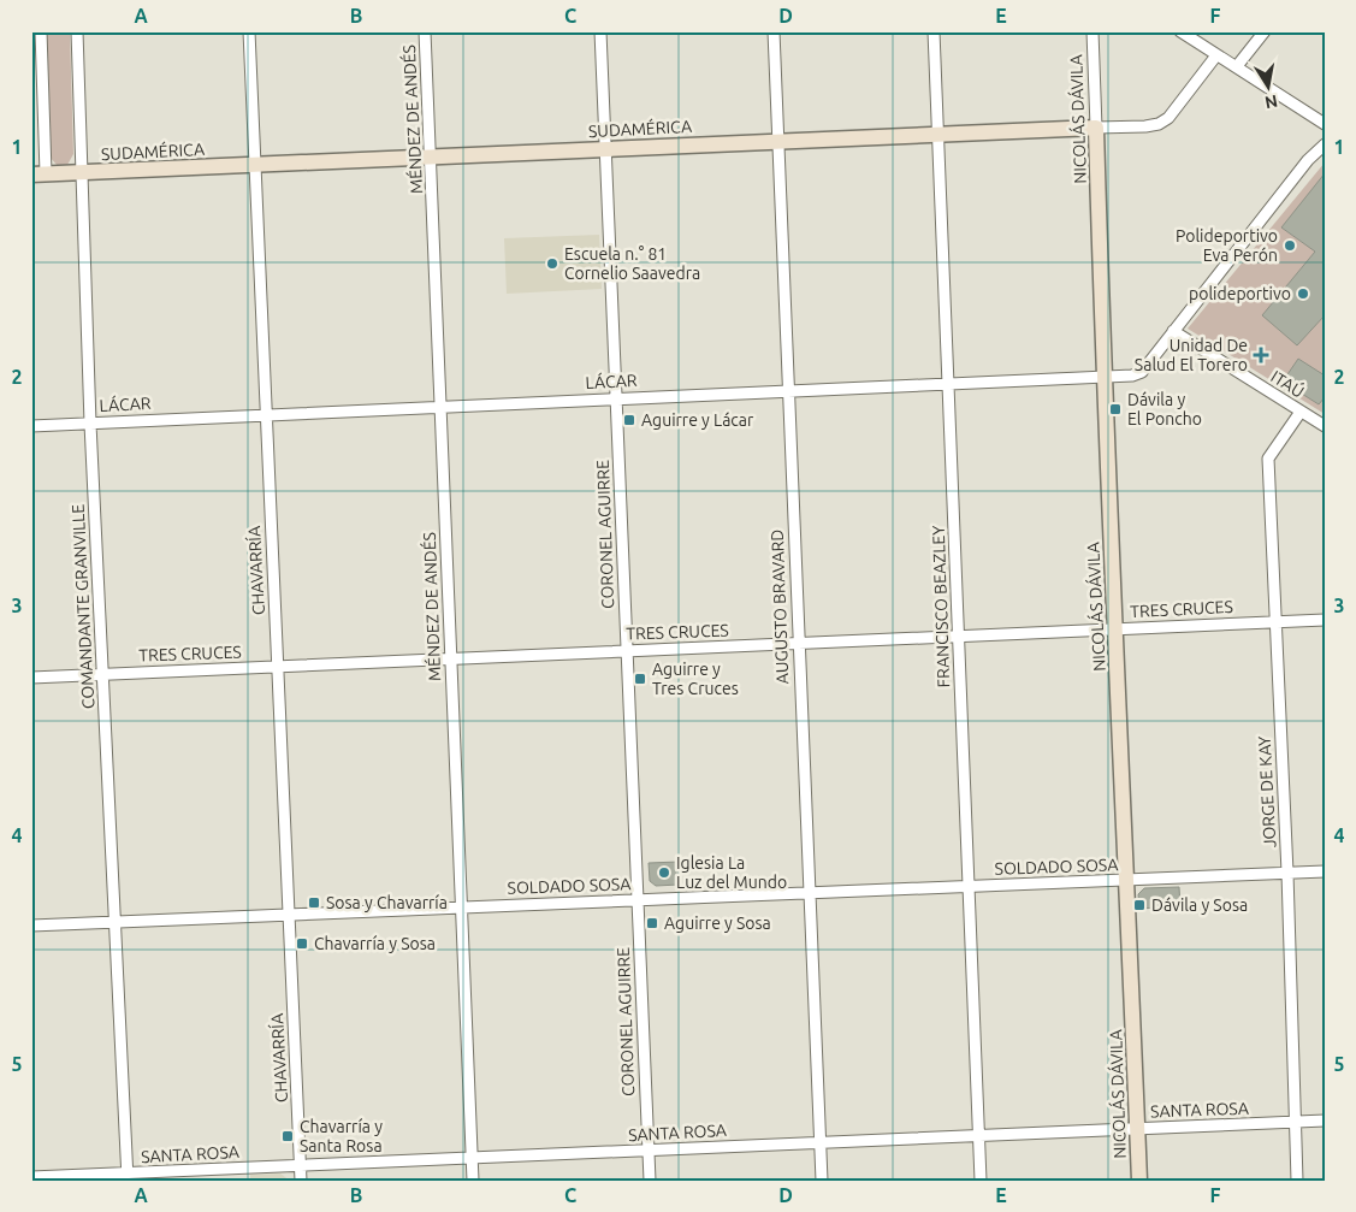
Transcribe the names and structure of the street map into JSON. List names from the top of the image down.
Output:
{
  "streets": {
    "street": [
      "MÉNDEZ DE ANDÉS",
      "NICOLÁS DÁVILA",
      "SUDAMÉRICA",
      "LÁCAR",
      "ITAÚ",
      "CORONEL AGUIRRE",
      "CHAVARRÍA",
      "COMANDANTE GRANVILLE",
      "AUGUSTO BRAVARD",
      "FRANCISCO BEAZLEY",
      "TRES CRUCES",
      "JORGE DE KAY",
      "SOLDADO SOSA",
      "SANTA ROSA"
    ]
  },
  "crossings": [
    ["MÉNDEZ DE ANDÉS", "SUDAMÉRICA"],
    ["MÉNDEZ DE ANDÉS", "LÁCAR"],
    ["MÉNDEZ DE ANDÉS", "TRES CRUCES"],
    ["MÉNDEZ DE ANDÉS", "SOLDADO SOSA"],
    ["MÉNDEZ DE ANDÉS", "SANTA ROSA"],
    ["NICOLÁS DÁVILA", "SUDAMÉRICA"],
    ["NICOLÁS DÁVILA", "LÁCAR"],
    ["NICOLÁS DÁVILA", "TRES CRUCES"],
    ["NICOLÁS DÁVILA", "SOLDADO SOSA"],
    ["NICOLÁS DÁVILA", "SANTA ROSA"],
    ["SUDAMÉRICA", "CORONEL AGUIRRE"],
    ["SUDAMÉRICA", "CHAVARRÍA"],
    ["SUDAMÉRICA", "COMANDANTE GRANVILLE"],
    ["SUDAMÉRICA", "AUGUSTO BRAVARD"],
    ["SUDAMÉRICA", "FRANCISCO BEAZLEY"],
    ["LÁCAR", "ITAÚ"],
    ["LÁCAR", "CORONEL AGUIRRE"],
    ["LÁCAR", "CHAVARRÍA"],
    ["LÁCAR", "COMANDANTE GRANVILLE"],
    ["LÁCAR", "AUGUSTO BRAVARD"],
    ["LÁCAR", "FRANCISCO BEAZLEY"],
    ["ITAÚ", "JORGE DE KAY"],
    ["CORONEL AGUIRRE", "TRES CRUCES"],
    ["CORONEL AGUIRRE", "SOLDADO SOSA"],
    ["CORONEL AGUIRRE", "SANTA ROSA"],
    ["CHAVARRÍA", "TRES CRUCES"],
    ["CHAVARRÍA", "SOLDADO SOSA"],
    ["CHAVARRÍA", "SANTA ROSA"],
    ["COMANDANTE GRANVILLE", "TRES CRUCES"],
    ["COMANDANTE GRANVILLE", "SOLDADO SOSA"],
    ["COMANDANTE GRANVILLE", "SANTA ROSA"],
    ["AUGUSTO BRAVARD", "TRES CRUCES"],
    ["AUGUSTO BRAVARD", "SOLDADO SOSA"],
    ["AUGUSTO BRAVARD", "SANTA ROSA"],
    ["FRANCISCO BEAZLEY", "TRES CRUCES"],
    ["FRANCISCO BEAZLEY", "SOLDADO SOSA"],
    ["FRANCISCO BEAZLEY", "SANTA ROSA"],
    ["TRES CRUCES", "JORGE DE KAY"],
    ["JORGE DE KAY", "SOLDADO SOSA"],
    ["JORGE DE KAY", "SANTA ROSA"]
  ],
  "places": {
    "other": [
      "Polideportivo Eva Perón",
      "Escuela n.° 81 Cornelio Saavedra",
      "polideportivo",
      "Iglesia La Luz del Mundo"
    ],
    "health": ["Unidad De Salud El Torero"],
    "transit": [
      "Dávila y El Poncho",
      "Aguirre y Lácar",
      "Aguirre y Tres Cruces",
      "Sosa y Chavarría",
      "Dávila y Sosa",
      "Aguirre y Sosa",
      "Chavarría y Sosa",
      "Chavarría y Santa Rosa"
    ]
  },
  "north": "bottom",
  "grid": {
    "columns": [
      "A",
      "B",
      "C",
      "D",
      "E",
      "F"
    ],
    "rows": [
      "1",
      "2",
      "3",
      "4",
      "5"
    ]
  }
}
